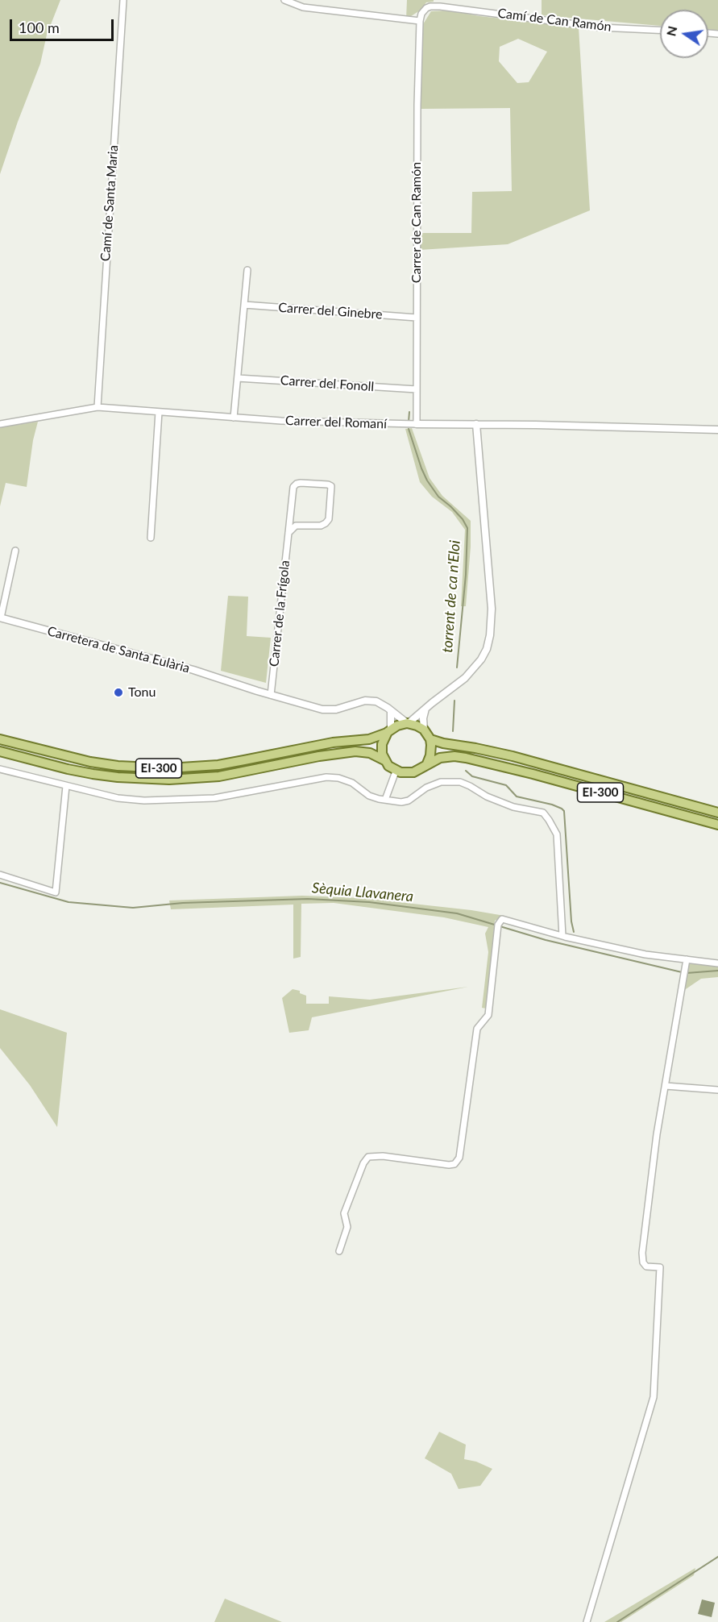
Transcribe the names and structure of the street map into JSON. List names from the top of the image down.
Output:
{
  "streets": {
    "main road": ["EI-300"],
    "street": [
      "Camí de Can Ramón",
      "Camí de Santa Maria",
      "Carrer de Can Ramón",
      "Carrer del Ginebre",
      "Carrer del Fonoll",
      "Carrer del Romaní",
      "Carrer de la Frígola",
      "Carretera de Santa Eulària"
    ]
  },
  "crossings": [
    ["Camí de Can Ramón", "Carrer de Can Ramón"],
    ["Camí de Santa Maria", "Carrer del Romaní"],
    ["Carrer de Can Ramón", "Carrer del Ginebre"],
    ["Carrer de Can Ramón", "Carrer del Fonoll"],
    ["Carrer de Can Ramón", "Carrer del Romaní"],
    ["Carrer de la Frígola", "Carretera de Santa Eulària"],
    ["Carretera de Santa Eulària", "EI-300"]
  ],
  "water": ["torrent de ca n'Eloi", "Sèquia Llavanera"],
  "places": ["Tonu"],
  "scale_bar": "100 m",
  "north": "left"
}
